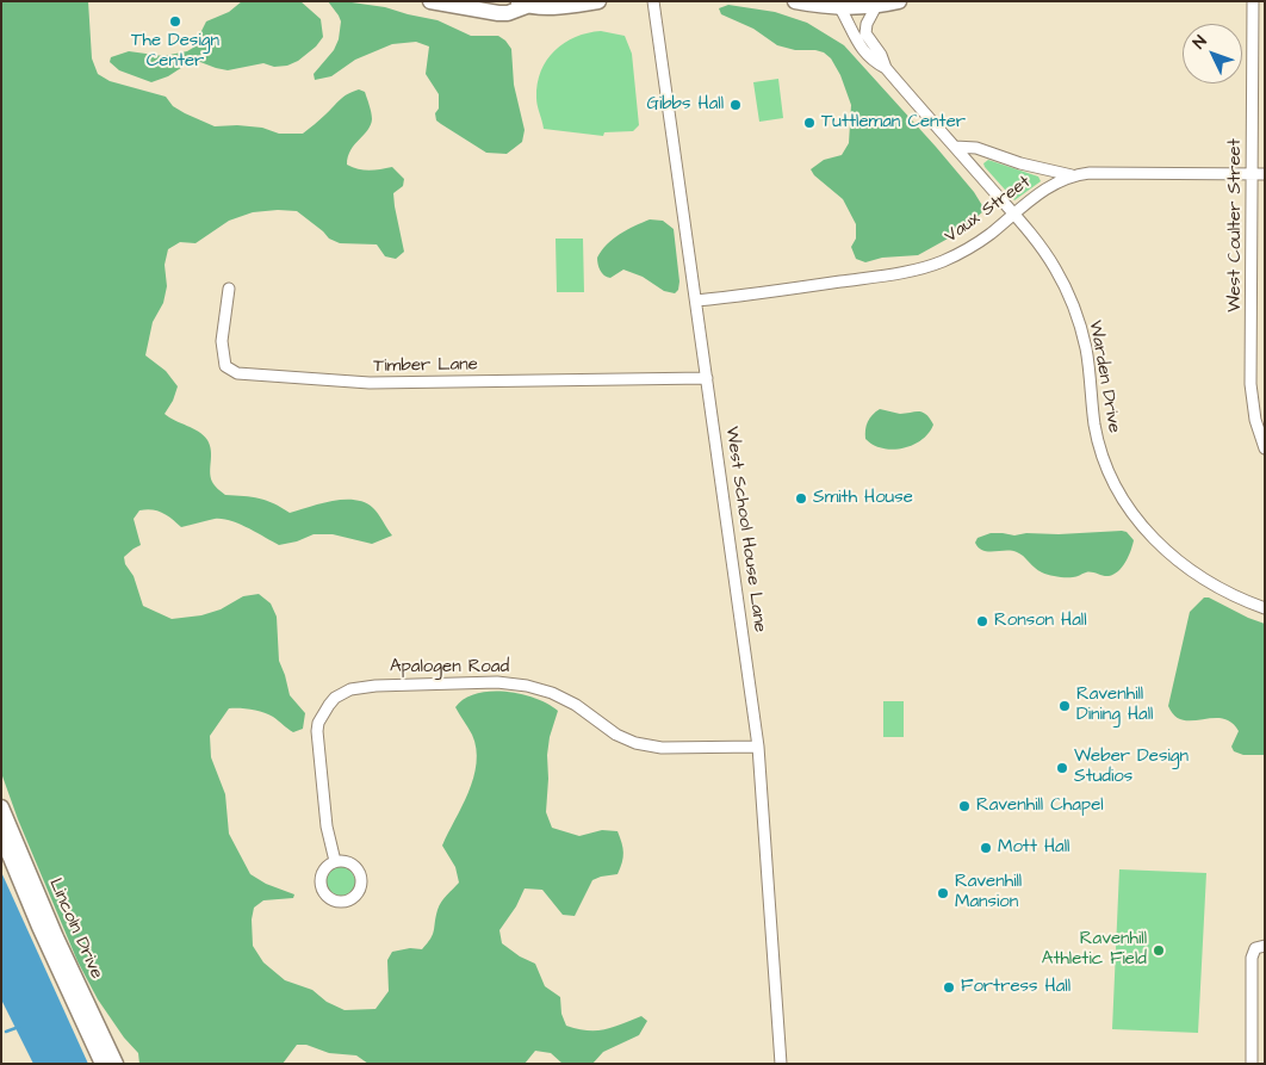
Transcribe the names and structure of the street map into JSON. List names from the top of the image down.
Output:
{
  "streets": {
    "main road": ["Lincoln Drive"],
    "street": [
      "Vaux Street",
      "West Coulter Street",
      "Timber Lane",
      "Warden Drive",
      "West School House Lane",
      "Apalogen Road"
    ]
  },
  "crossings": [
    ["Vaux Street", "West Coulter Street"],
    ["Vaux Street", "Warden Drive"],
    ["Vaux Street", "West School House Lane"],
    ["Timber Lane", "West School House Lane"],
    ["West School House Lane", "Apalogen Road"]
  ],
  "places": [
    "The Design Center",
    "Gibbs Hall",
    "Tuttleman Center",
    "Smith House",
    "Ronson Hall",
    "Ravenhill Dining Hall",
    "Weber Design Studios",
    "Ravenhill Chapel",
    "Mott Hall",
    "Ravenhill Mansion",
    "Ravenhill Athletic Field",
    "Fortress Hall"
  ],
  "north": "top left"
}
